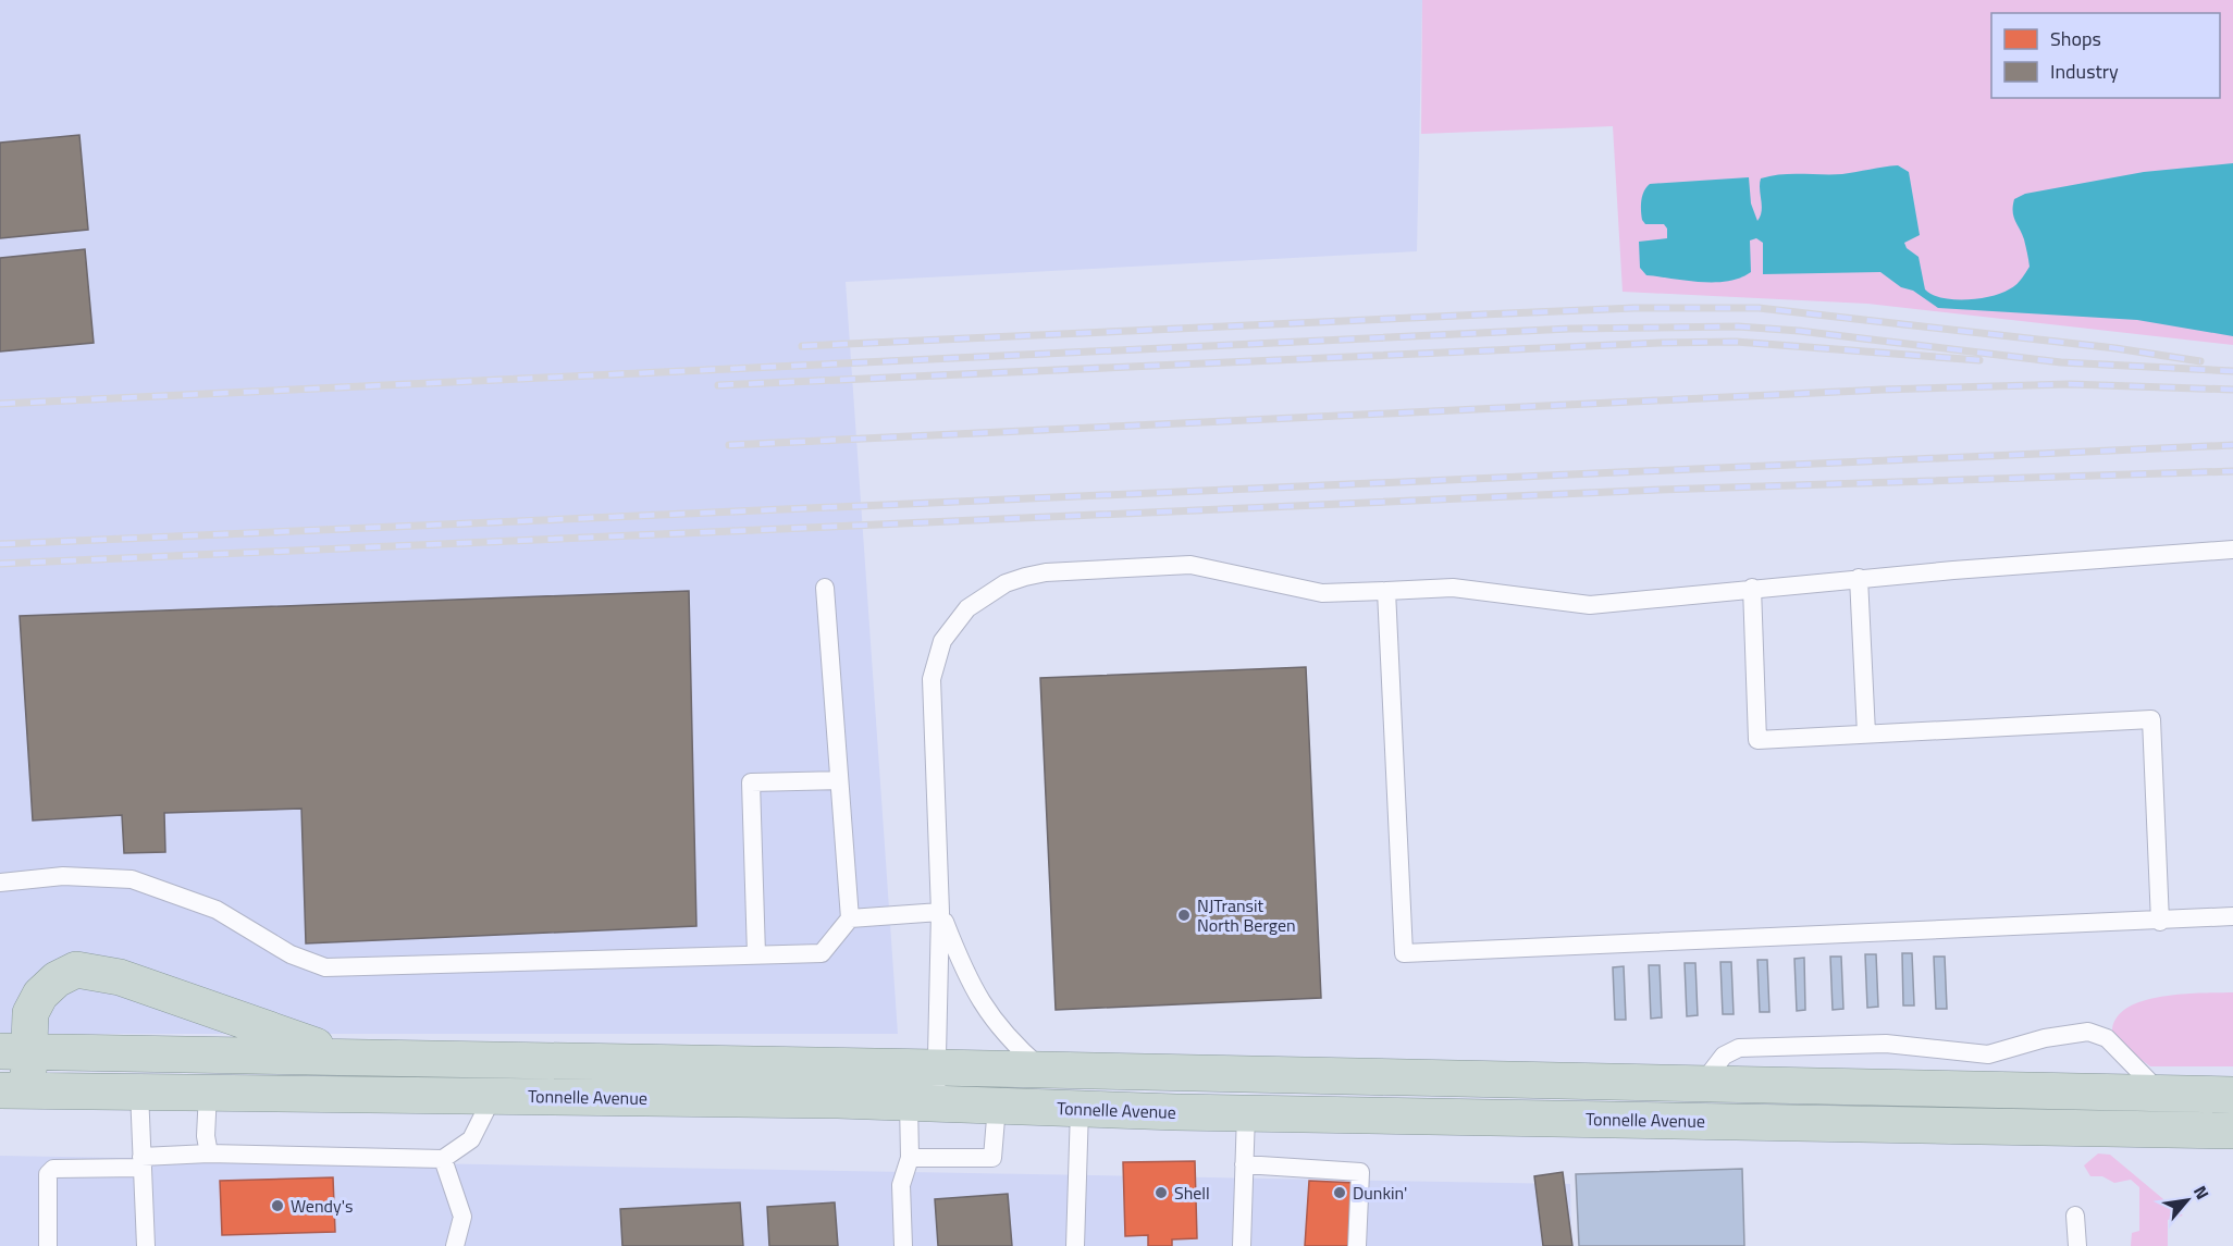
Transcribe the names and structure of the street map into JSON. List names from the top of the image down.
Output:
{
  "streets": {
    "highway": ["Tonnelle Avenue"]
  },
  "places": [
    "NJTransit North Bergen",
    "Shell",
    "Dunkin'",
    "Wendy's"
  ],
  "legend": ["Shops", "Industry"],
  "north": "top right"
}
